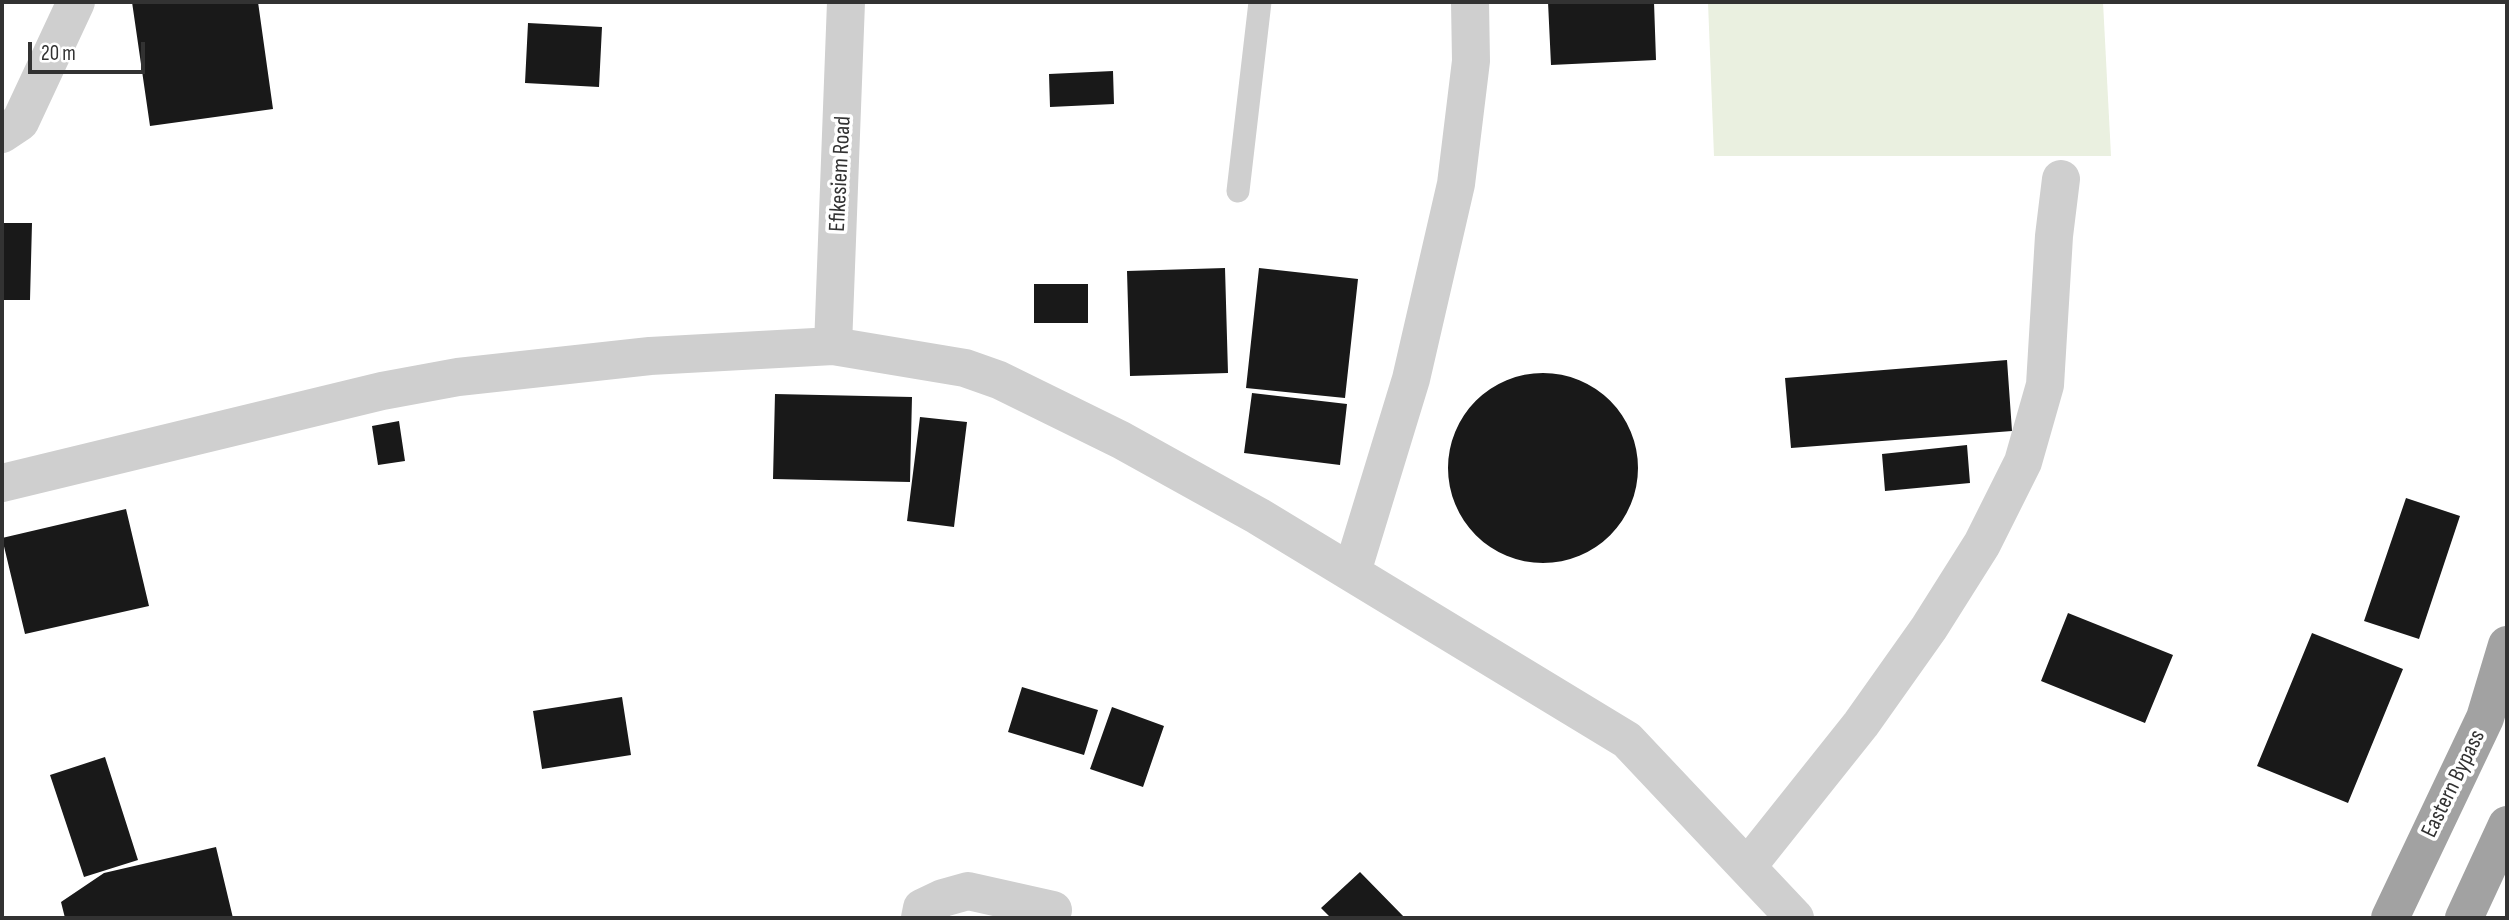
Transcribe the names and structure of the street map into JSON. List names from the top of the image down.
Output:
{
  "streets": {
    "highway": ["Eastern Bypass"],
    "street": ["Efikesiem Road"]
  },
  "scale_bar": "20 m"
}
